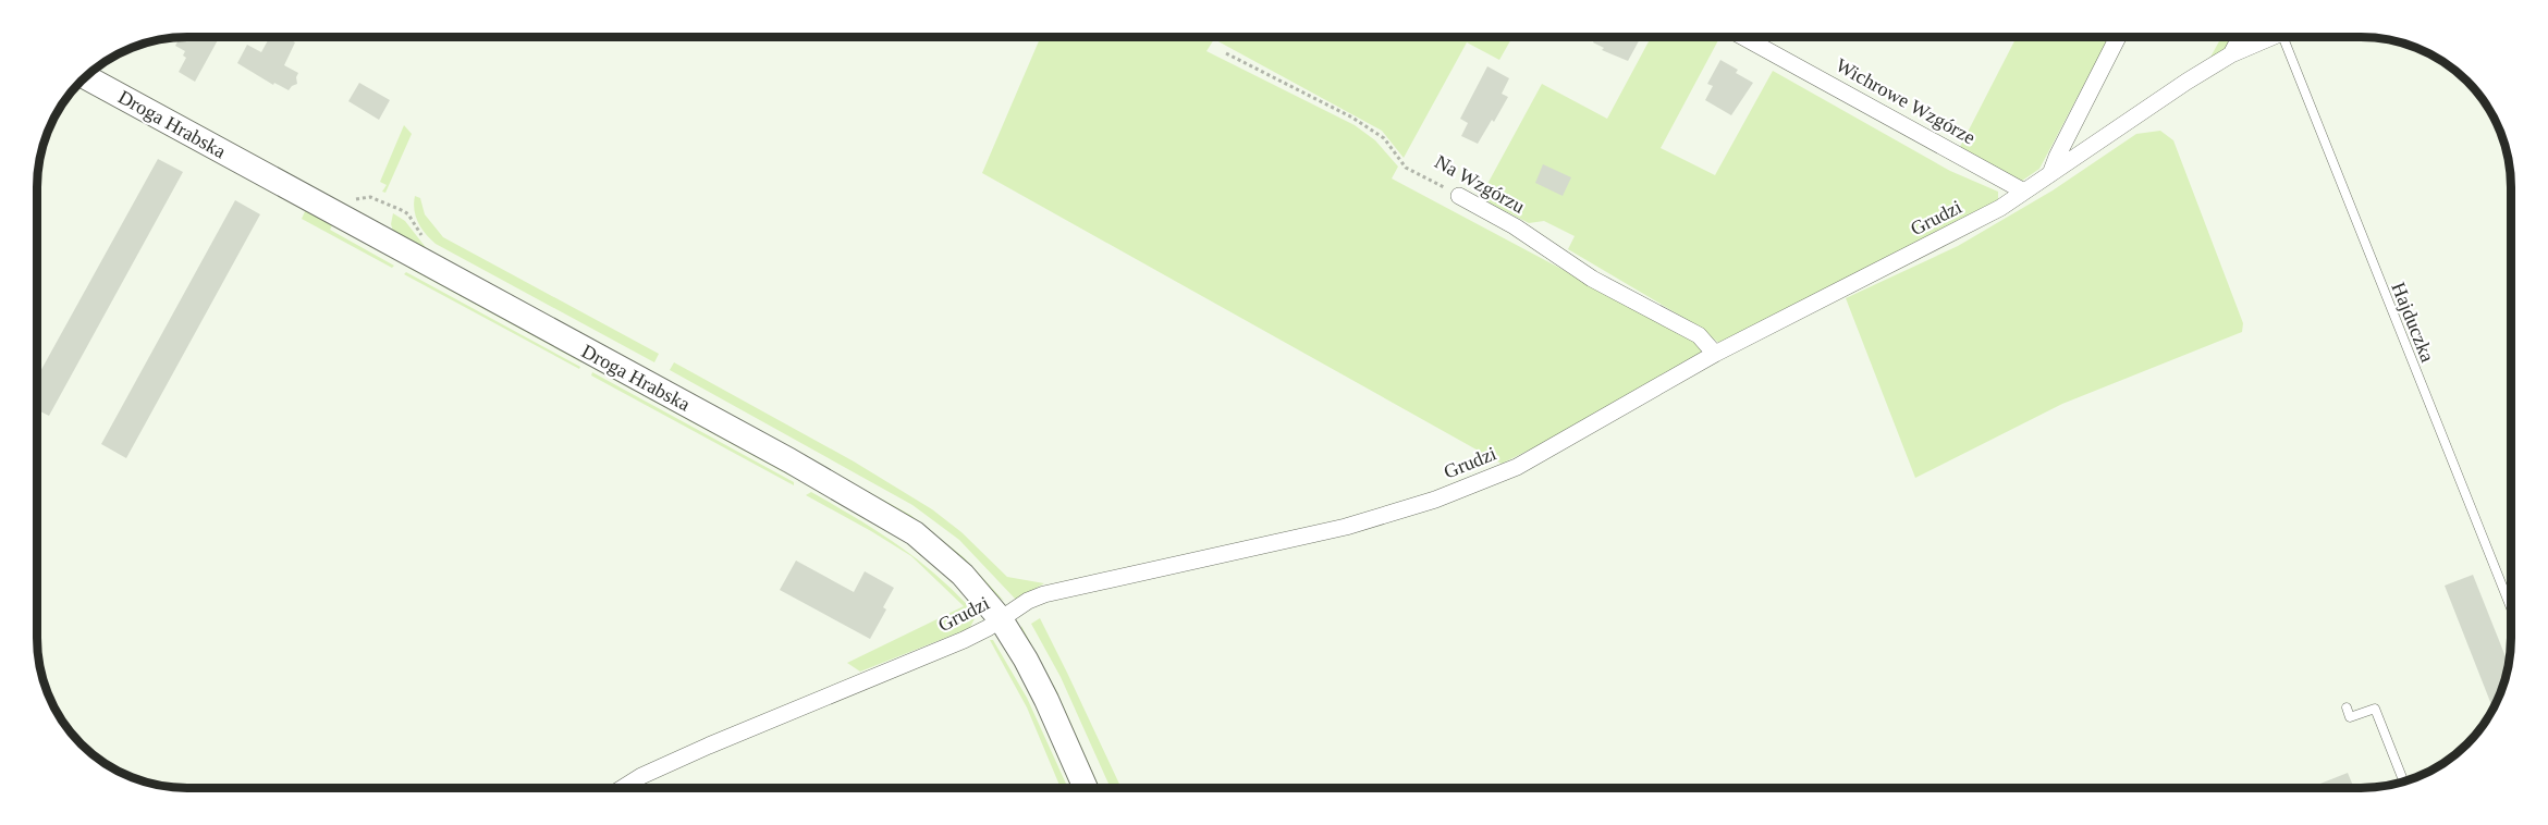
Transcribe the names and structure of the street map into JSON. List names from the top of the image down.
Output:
{
  "streets": {
    "street": [
      "Wichrowe Wzgórze",
      "Droga Hrabska",
      "Na Wzgórzu",
      "Grudzi"
    ],
    "lane": ["Hajduczka"]
  },
  "crossings": [
    ["Wichrowe Wzgórze", "Grudzi"],
    ["Droga Hrabska", "Grudzi"],
    ["Na Wzgórzu", "Grudzi"]
  ]
}
